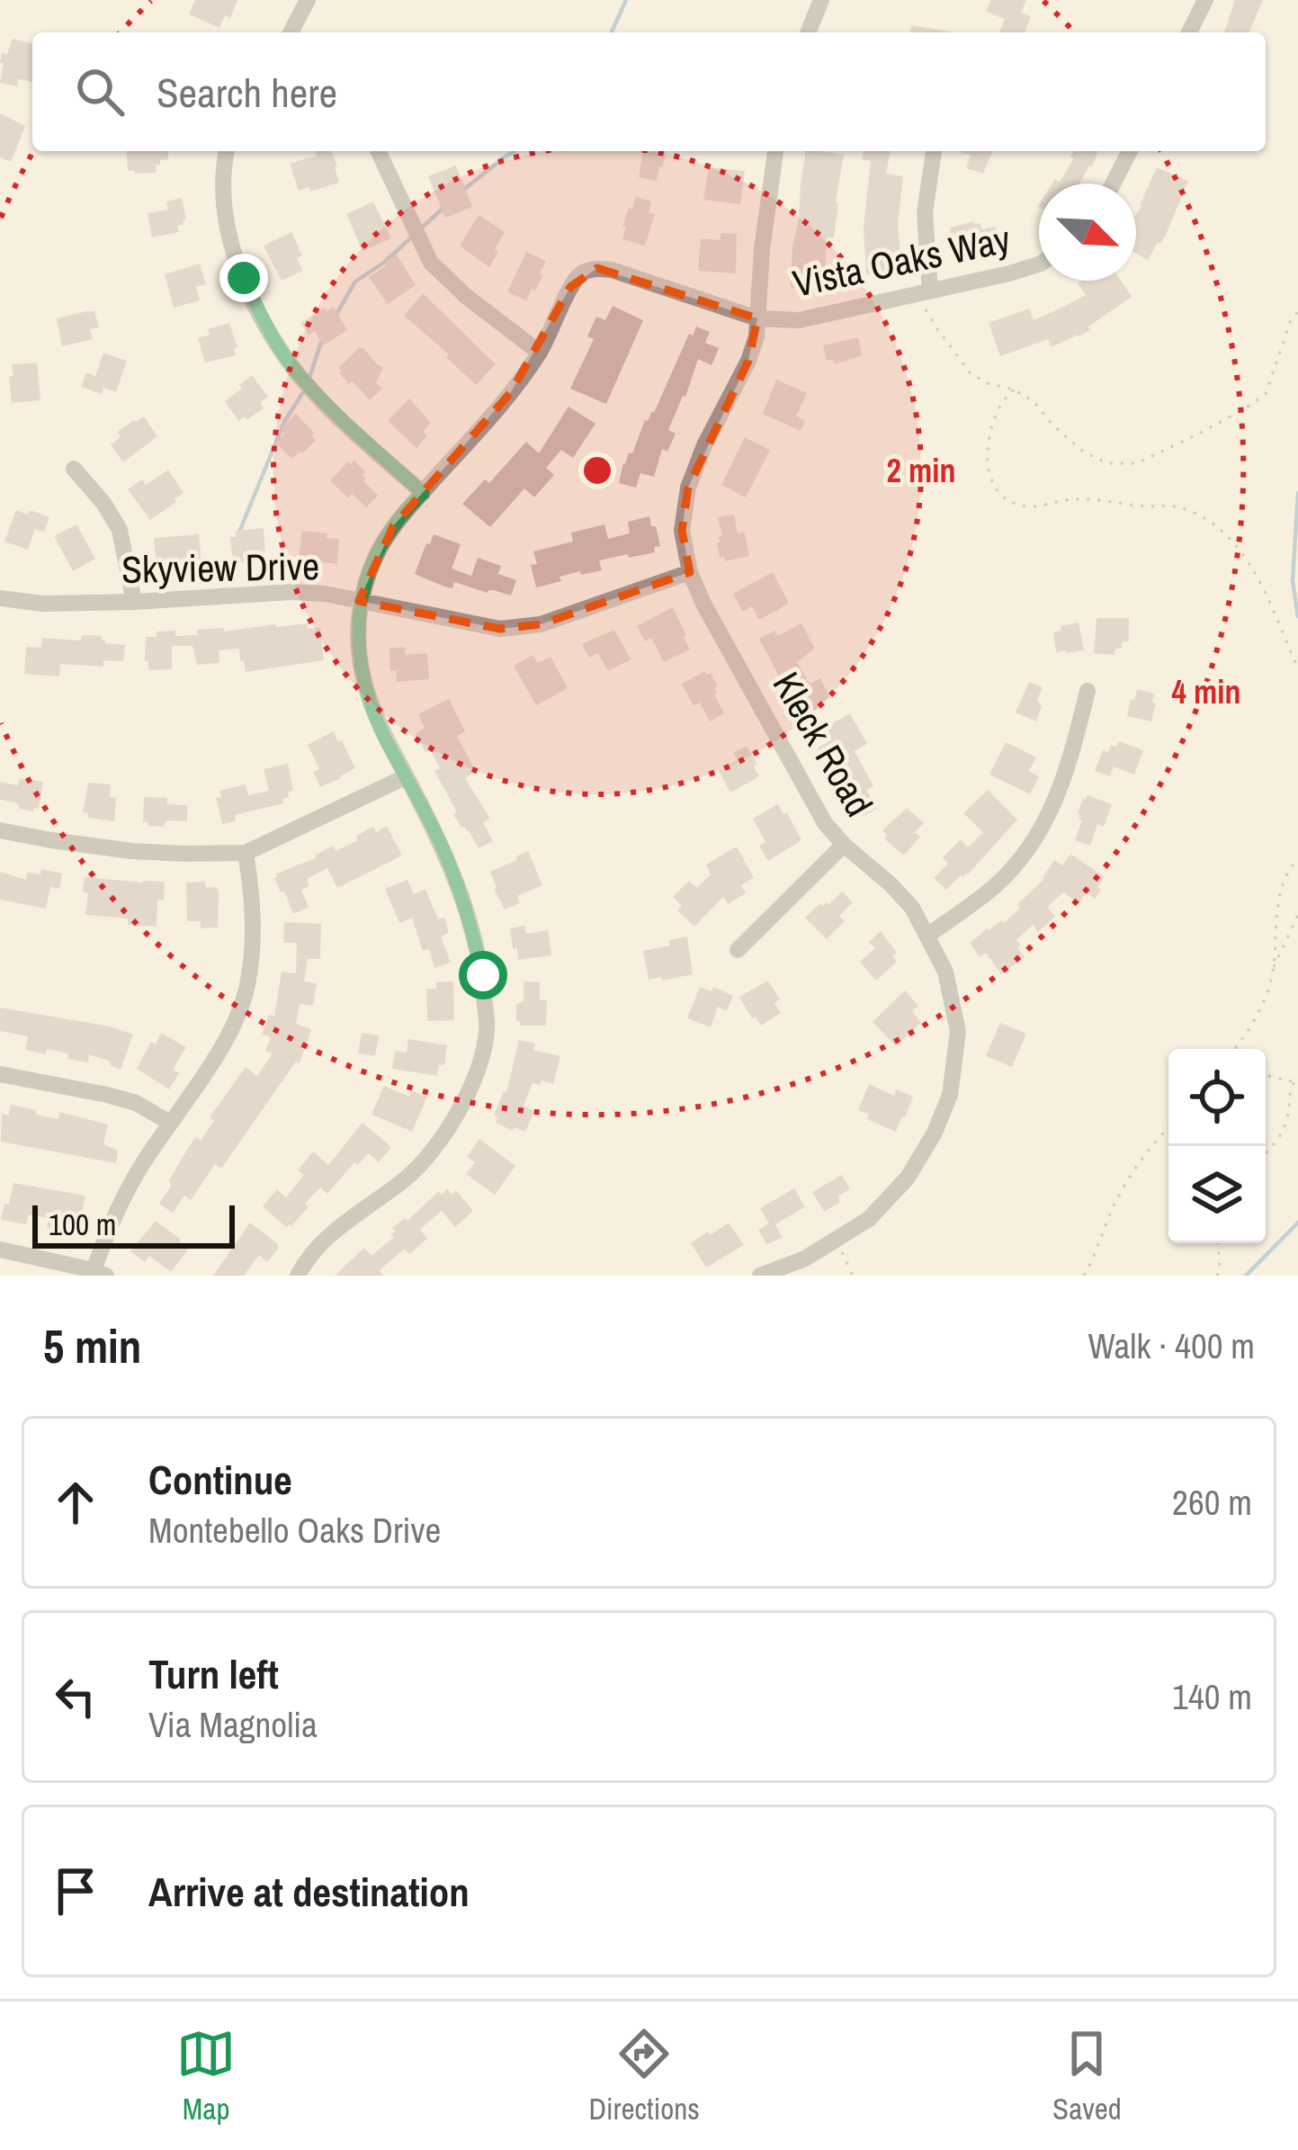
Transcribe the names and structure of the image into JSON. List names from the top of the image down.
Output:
{
  "streets": {
    "street": ["Vista Oaks Way", "Skyview Drive", "Kleck Road"]
  },
  "crossings": [
    ["Vista Oaks Way", "Kleck Road"],
    ["Skyview Drive", "Kleck Road"]
  ],
  "scale_bar": "100 m",
  "north": "bottom right",
  "page": {
    "search": "Search here",
    "scale": "100 m",
    "heading": ["5 min", "Walk · 400 m"],
    "list": [
      ["Continue", "Montebello Oaks Drive", "260 m"],
      ["Turn left", "Via Magnolia", "140 m"],
      "Arrive at destination"
    ],
    "nav": ["Map", "Directions", "Saved"]
  },
  "rings": ["2 min", "4 min"]
}
